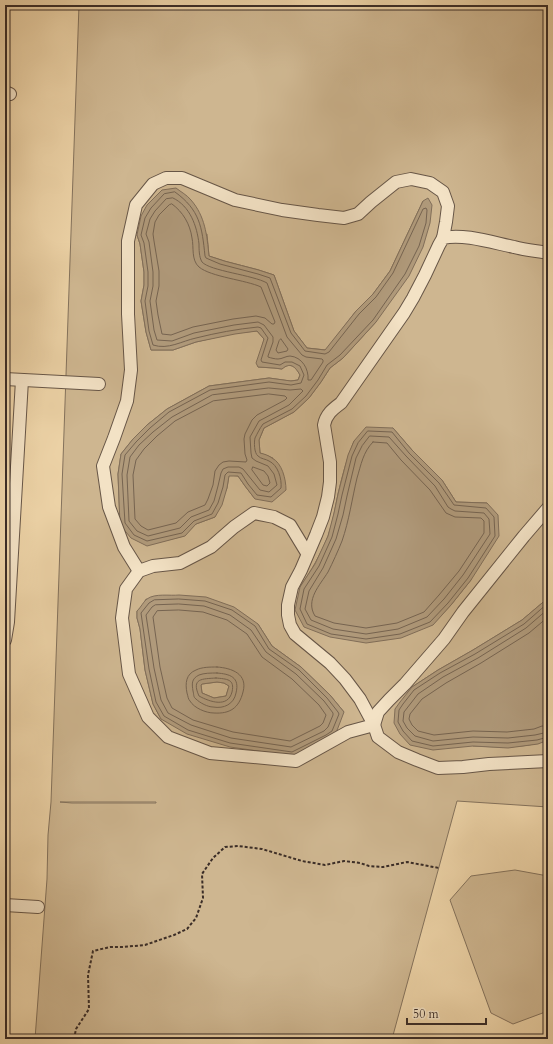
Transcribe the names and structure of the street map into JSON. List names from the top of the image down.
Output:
{
  "scale_bar": "50 m"
}
